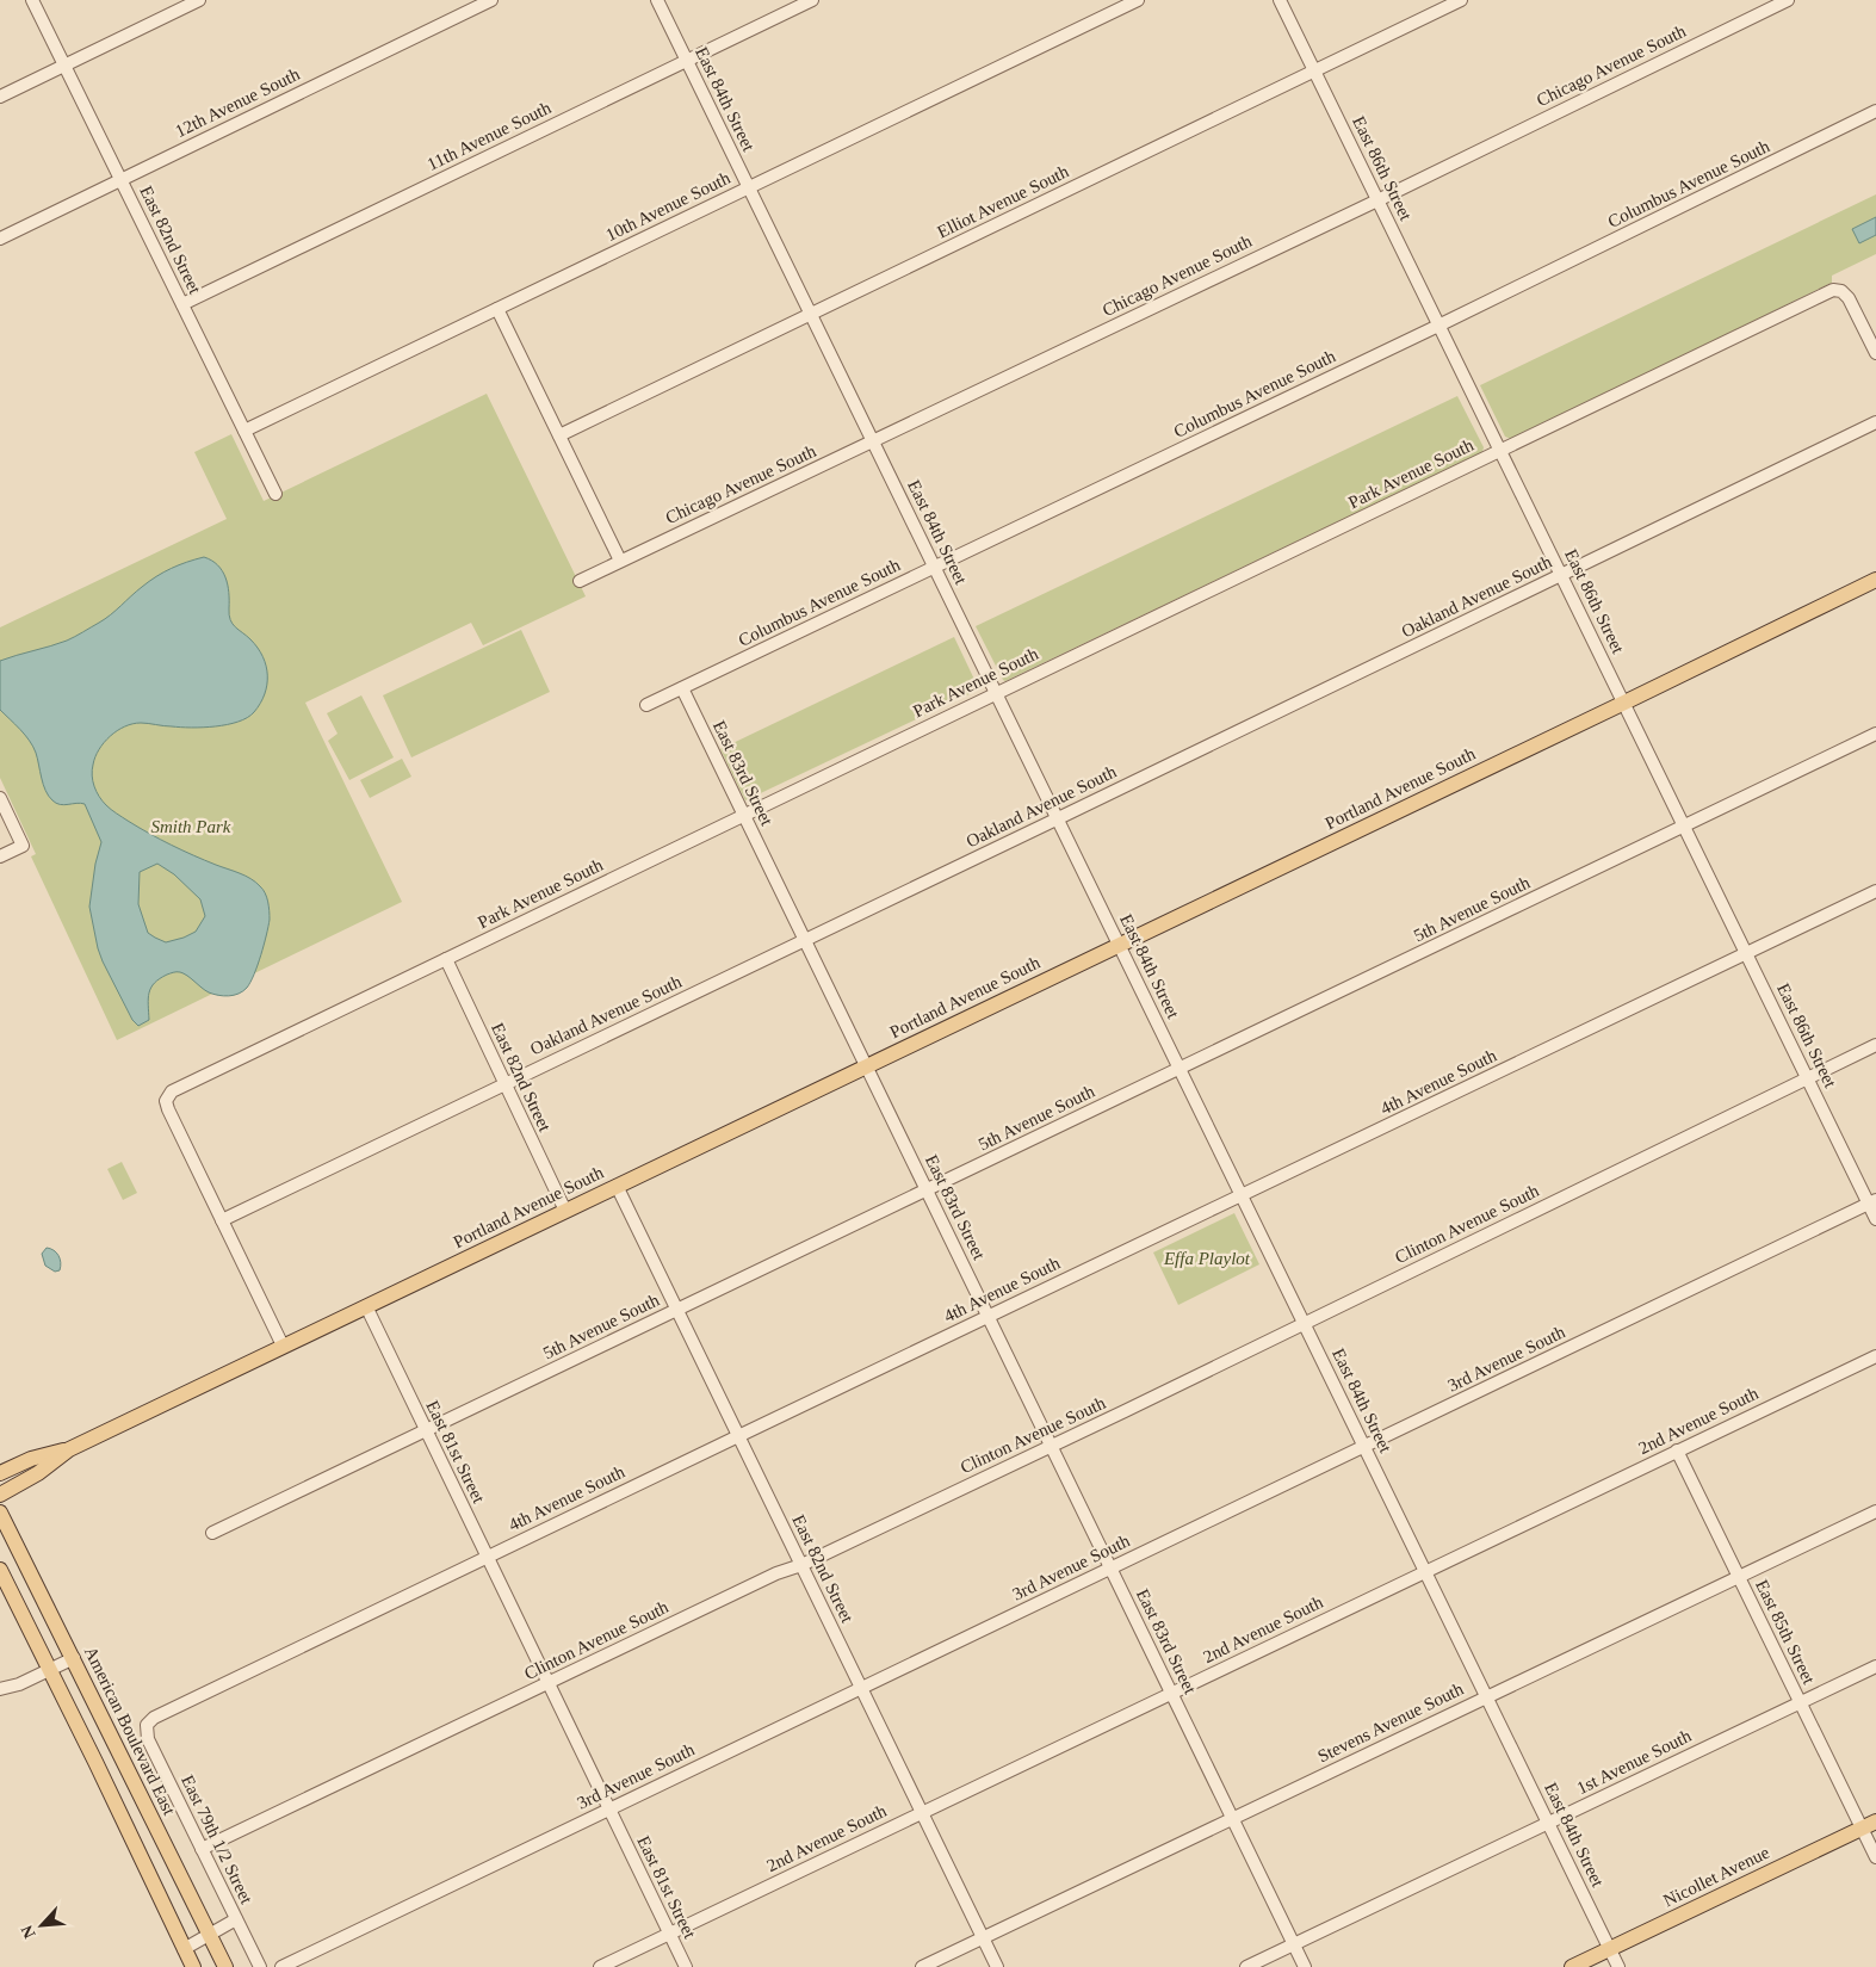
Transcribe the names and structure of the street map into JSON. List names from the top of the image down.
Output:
{
  "streets": {
    "main road": ["Portland Avenue South", "American Boulevard East", "Nicollet Avenue"],
    "street": [
      "Chicago Avenue South",
      "East 84th Street",
      "12th Avenue South",
      "11th Avenue South",
      "East 86th Street",
      "Columbus Avenue South",
      "Elliot Avenue South",
      "10th Avenue South",
      "East 82nd Street",
      "Park Avenue South",
      "Oakland Avenue South",
      "East 83rd Street",
      "5th Avenue South",
      "4th Avenue South",
      "Clinton Avenue South",
      "3rd Avenue South",
      "2nd Avenue South",
      "East 81st Street",
      "East 85th Street",
      "Stevens Avenue South",
      "1st Avenue South",
      "East 79th 1/2 Street"
    ]
  },
  "crossings": [
    ["Chicago Avenue South", "East 84th Street"],
    ["Chicago Avenue South", "East 86th Street"],
    ["East 84th Street", "11th Avenue South"],
    ["East 84th Street", "Columbus Avenue South"],
    ["East 84th Street", "Elliot Avenue South"],
    ["East 84th Street", "10th Avenue South"],
    ["East 84th Street", "Park Avenue South"],
    ["East 84th Street", "Oakland Avenue South"],
    ["East 84th Street", "Portland Avenue South"],
    ["East 84th Street", "5th Avenue South"],
    ["East 84th Street", "4th Avenue South"],
    ["East 84th Street", "Clinton Avenue South"],
    ["East 84th Street", "3rd Avenue South"],
    ["East 84th Street", "2nd Avenue South"],
    ["East 84th Street", "Stevens Avenue South"],
    ["East 84th Street", "1st Avenue South"],
    ["East 84th Street", "Nicollet Avenue"],
    ["12th Avenue South", "East 82nd Street"],
    ["11th Avenue South", "East 82nd Street"],
    ["East 86th Street", "Columbus Avenue South"],
    ["East 86th Street", "Elliot Avenue South"],
    ["East 86th Street", "Park Avenue South"],
    ["East 86th Street", "Oakland Avenue South"],
    ["East 86th Street", "Portland Avenue South"],
    ["East 86th Street", "5th Avenue South"],
    ["East 86th Street", "4th Avenue South"],
    ["East 86th Street", "Clinton Avenue South"],
    ["East 86th Street", "3rd Avenue South"],
    ["Columbus Avenue South", "East 83rd Street"],
    ["10th Avenue South", "East 82nd Street"],
    ["East 82nd Street", "Park Avenue South"],
    ["East 82nd Street", "Oakland Avenue South"],
    ["East 82nd Street", "Portland Avenue South"],
    ["East 82nd Street", "5th Avenue South"],
    ["East 82nd Street", "4th Avenue South"],
    ["East 82nd Street", "Clinton Avenue South"],
    ["East 82nd Street", "3rd Avenue South"],
    ["East 82nd Street", "2nd Avenue South"],
    ["East 82nd Street", "Stevens Avenue South"],
    ["Park Avenue South", "Oakland Avenue South"],
    ["Park Avenue South", "East 83rd Street"],
    ["Oakland Avenue South", "East 83rd Street"],
    ["East 83rd Street", "Portland Avenue South"],
    ["East 83rd Street", "5th Avenue South"],
    ["East 83rd Street", "4th Avenue South"],
    ["East 83rd Street", "Clinton Avenue South"],
    ["East 83rd Street", "3rd Avenue South"],
    ["East 83rd Street", "2nd Avenue South"],
    ["East 83rd Street", "Stevens Avenue South"],
    ["East 83rd Street", "1st Avenue South"],
    ["Portland Avenue South", "East 81st Street"],
    ["5th Avenue South", "East 81st Street"],
    ["4th Avenue South", "East 81st Street"],
    ["4th Avenue South", "East 79th 1/2 Street"],
    ["Clinton Avenue South", "East 81st Street"],
    ["Clinton Avenue South", "East 79th 1/2 Street"],
    ["3rd Avenue South", "East 81st Street"],
    ["2nd Avenue South", "East 81st Street"],
    ["2nd Avenue South", "East 85th Street"],
    ["East 85th Street", "Stevens Avenue South"],
    ["East 85th Street", "1st Avenue South"],
    ["East 85th Street", "Nicollet Avenue"]
  ],
  "parks": ["Smith Park", "Effa Playlot"],
  "north": "bottom left"
}
